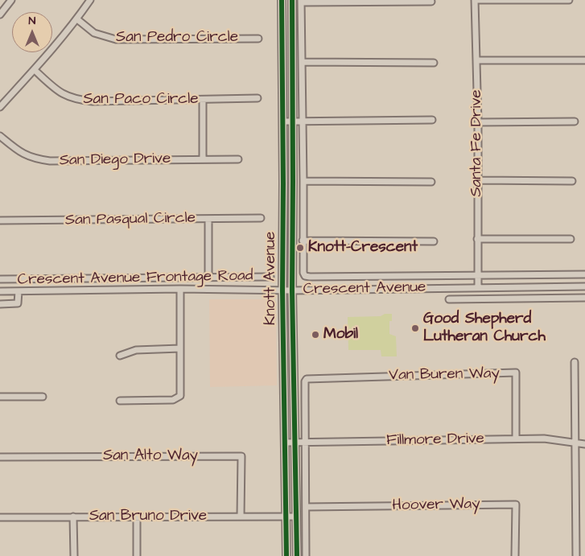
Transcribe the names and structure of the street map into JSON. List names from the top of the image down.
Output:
{
  "streets": {
    "main road": ["Knott Avenue"],
    "street": [
      "San Pedro Circle",
      "San Paco Circle",
      "Santa Fe Drive",
      "San Diego Drive",
      "San Pasqual Circle",
      "Crescent Avenue Frontage Road",
      "Crescent Avenue",
      "Van Buren Way",
      "Fillmore Drive",
      "San Alto Way",
      "Hoover Way",
      "San Bruno Drive"
    ]
  },
  "crossings": [
    ["Santa Fe Drive", "Crescent Avenue"],
    ["Crescent Avenue Frontage Road", "Crescent Avenue"],
    ["Knott Avenue", "Crescent Avenue"],
    ["Knott Avenue", "Fillmore Drive"],
    ["Knott Avenue", "San Bruno Drive"],
    ["Van Buren Way", "Fillmore Drive"],
    ["San Alto Way", "San Bruno Drive"]
  ],
  "places": ["Knott-Crescent", "Good Shepherd Lutheran Church", "Mobil"],
  "north": "top"
}
